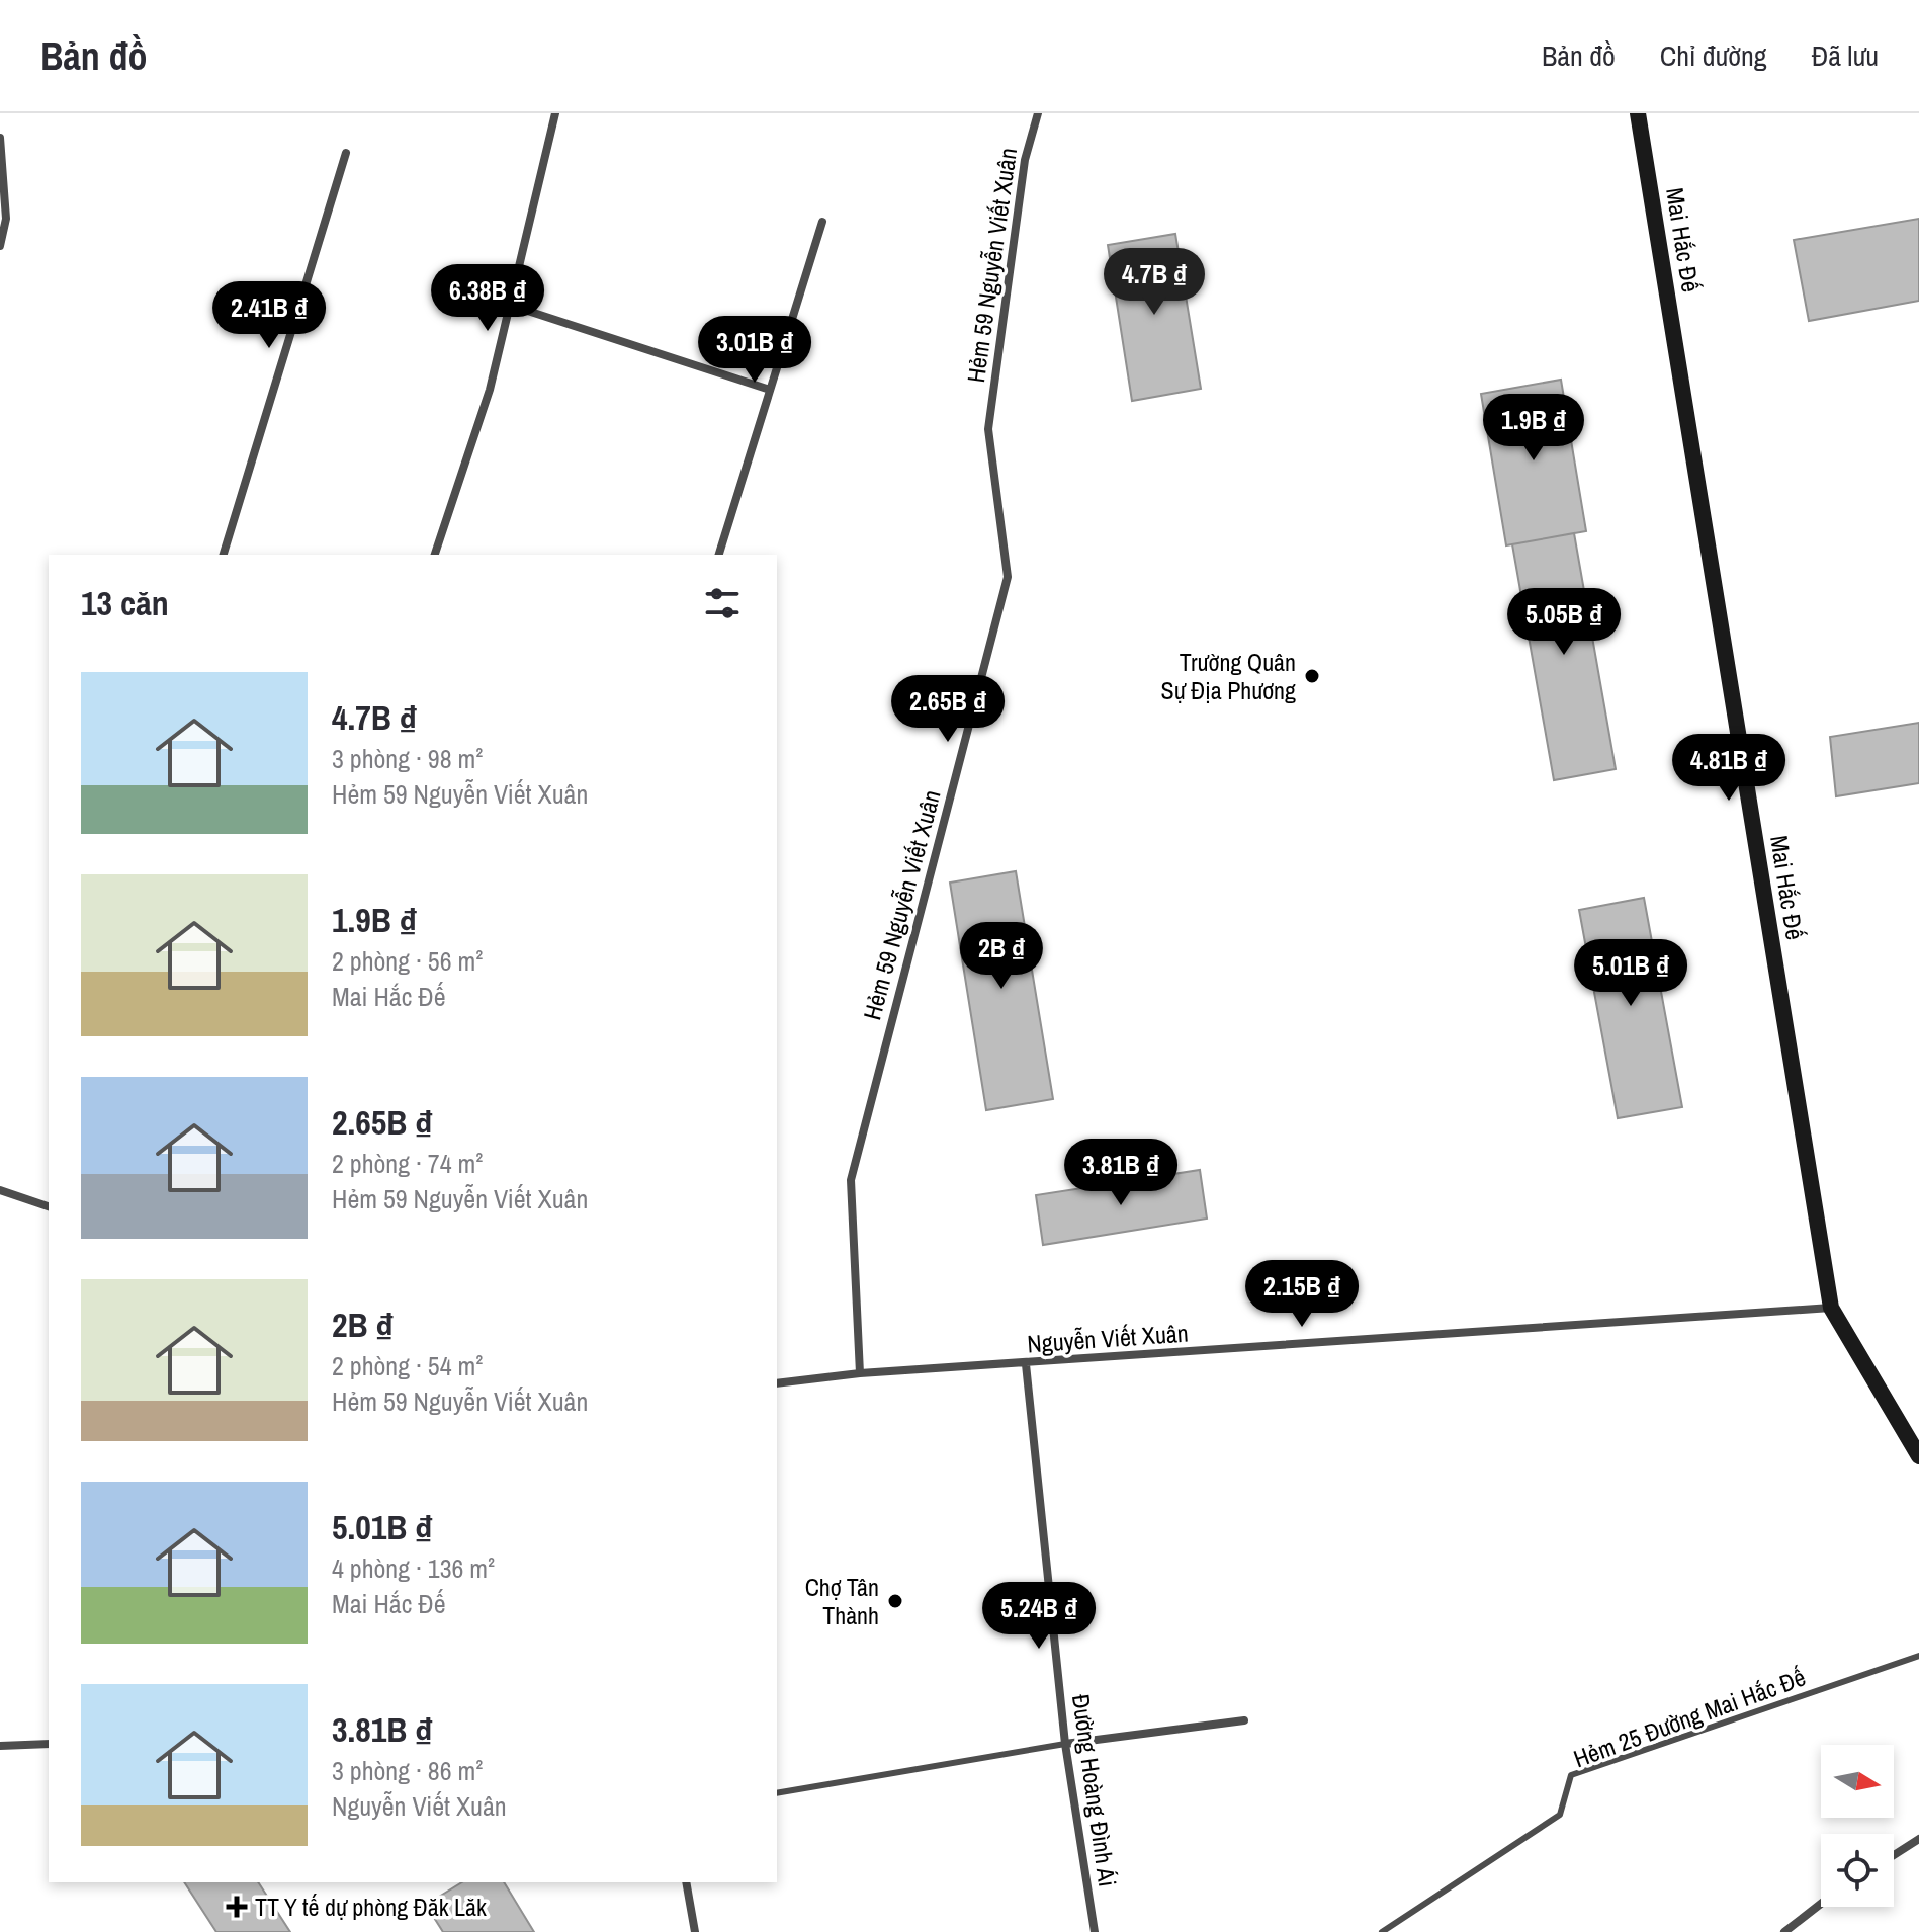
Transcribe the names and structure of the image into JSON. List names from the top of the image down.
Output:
{
  "streets": {
    "street": [
      "Mai Hắc Đế",
      "Hẻm 59 Nguyễn Viết Xuân",
      "Nguyễn Viết Xuân",
      "Đường Hoàng Đình Ái"
    ],
    "lane": ["Hẻm 25 Đường Mai Hắc Đế"]
  },
  "crossings": [
    ["Mai Hắc Đế", "Nguyễn Viết Xuân"],
    ["Hẻm 59 Nguyễn Viết Xuân", "Nguyễn Viết Xuân"],
    ["Nguyễn Viết Xuân", "Đường Hoàng Đình Ái"]
  ],
  "places": {
    "other": ["Trường Quân Sự Địa Phương", "Chợ Tân Thành"],
    "health": ["TT Y tế dự phòng Đăk Lăk"]
  },
  "north": "right",
  "page": {
    "header": "Bản đồ",
    "nav": ["Bản đồ", "Chỉ đường", "Đã lưu"],
    "price": [
      "4.7B ₫",
      "6.38B ₫",
      "2.41B ₫",
      "3.01B ₫",
      "1.9B ₫",
      "5.05B ₫",
      "2.65B ₫",
      "4.81B ₫",
      "2B ₫",
      "5.01B ₫",
      "3.81B ₫",
      "2.15B ₫",
      "5.24B ₫"
    ],
    "heading": "13 căn",
    "list": [
      {
        "name": "4.7B ₫",
        "note": "3 phòng · 98 m² · Hẻm 59 Nguyễn Viết Xuân"
      },
      {
        "name": "1.9B ₫",
        "note": "2 phòng · 56 m² · Mai Hắc Đế"
      },
      {
        "name": "2.65B ₫",
        "note": "2 phòng · 74 m² · Hẻm 59 Nguyễn Viết Xuân"
      },
      {
        "name": "2B ₫",
        "note": "2 phòng · 54 m² · Hẻm 59 Nguyễn Viết Xuân"
      },
      {
        "name": "5.01B ₫",
        "note": "4 phòng · 136 m² · Mai Hắc Đế"
      },
      {
        "name": "3.81B ₫",
        "note": "3 phòng · 86 m² · Nguyễn Viết Xuân"
      }
    ]
  }
}
